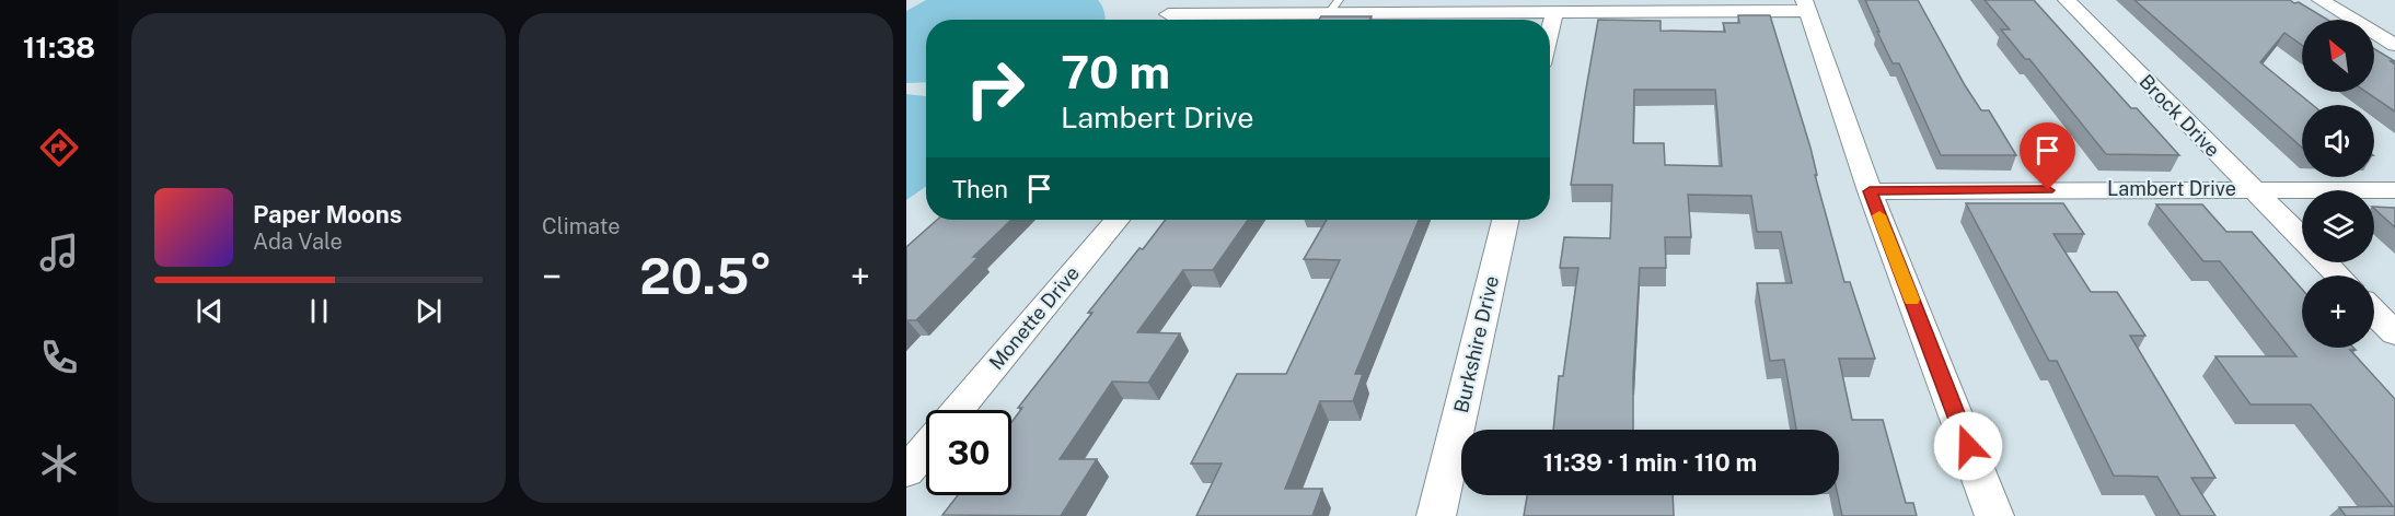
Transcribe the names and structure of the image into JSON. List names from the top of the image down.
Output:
{
  "streets": {
    "street": [
      "Brock Drive",
      "Lambert Drive",
      "Monette Drive",
      "Burkshire Drive"
    ]
  },
  "crossings": [
    ["Brock Drive", "Lambert Drive"]
  ],
  "north": "top left",
  "page": {
    "tabs": "11:38",
    "tile": "Climate",
    "map_buttons": "+",
    "turn": ["70 m", "Lambert Drive"],
    "then": "Then",
    "song": ["Paper Moons", "Ada Vale"],
    "heat": ["−", "20.5°", "+"],
    "limit": "30",
    "trip": "11:39 · 1 min · 110 m"
  }
}
